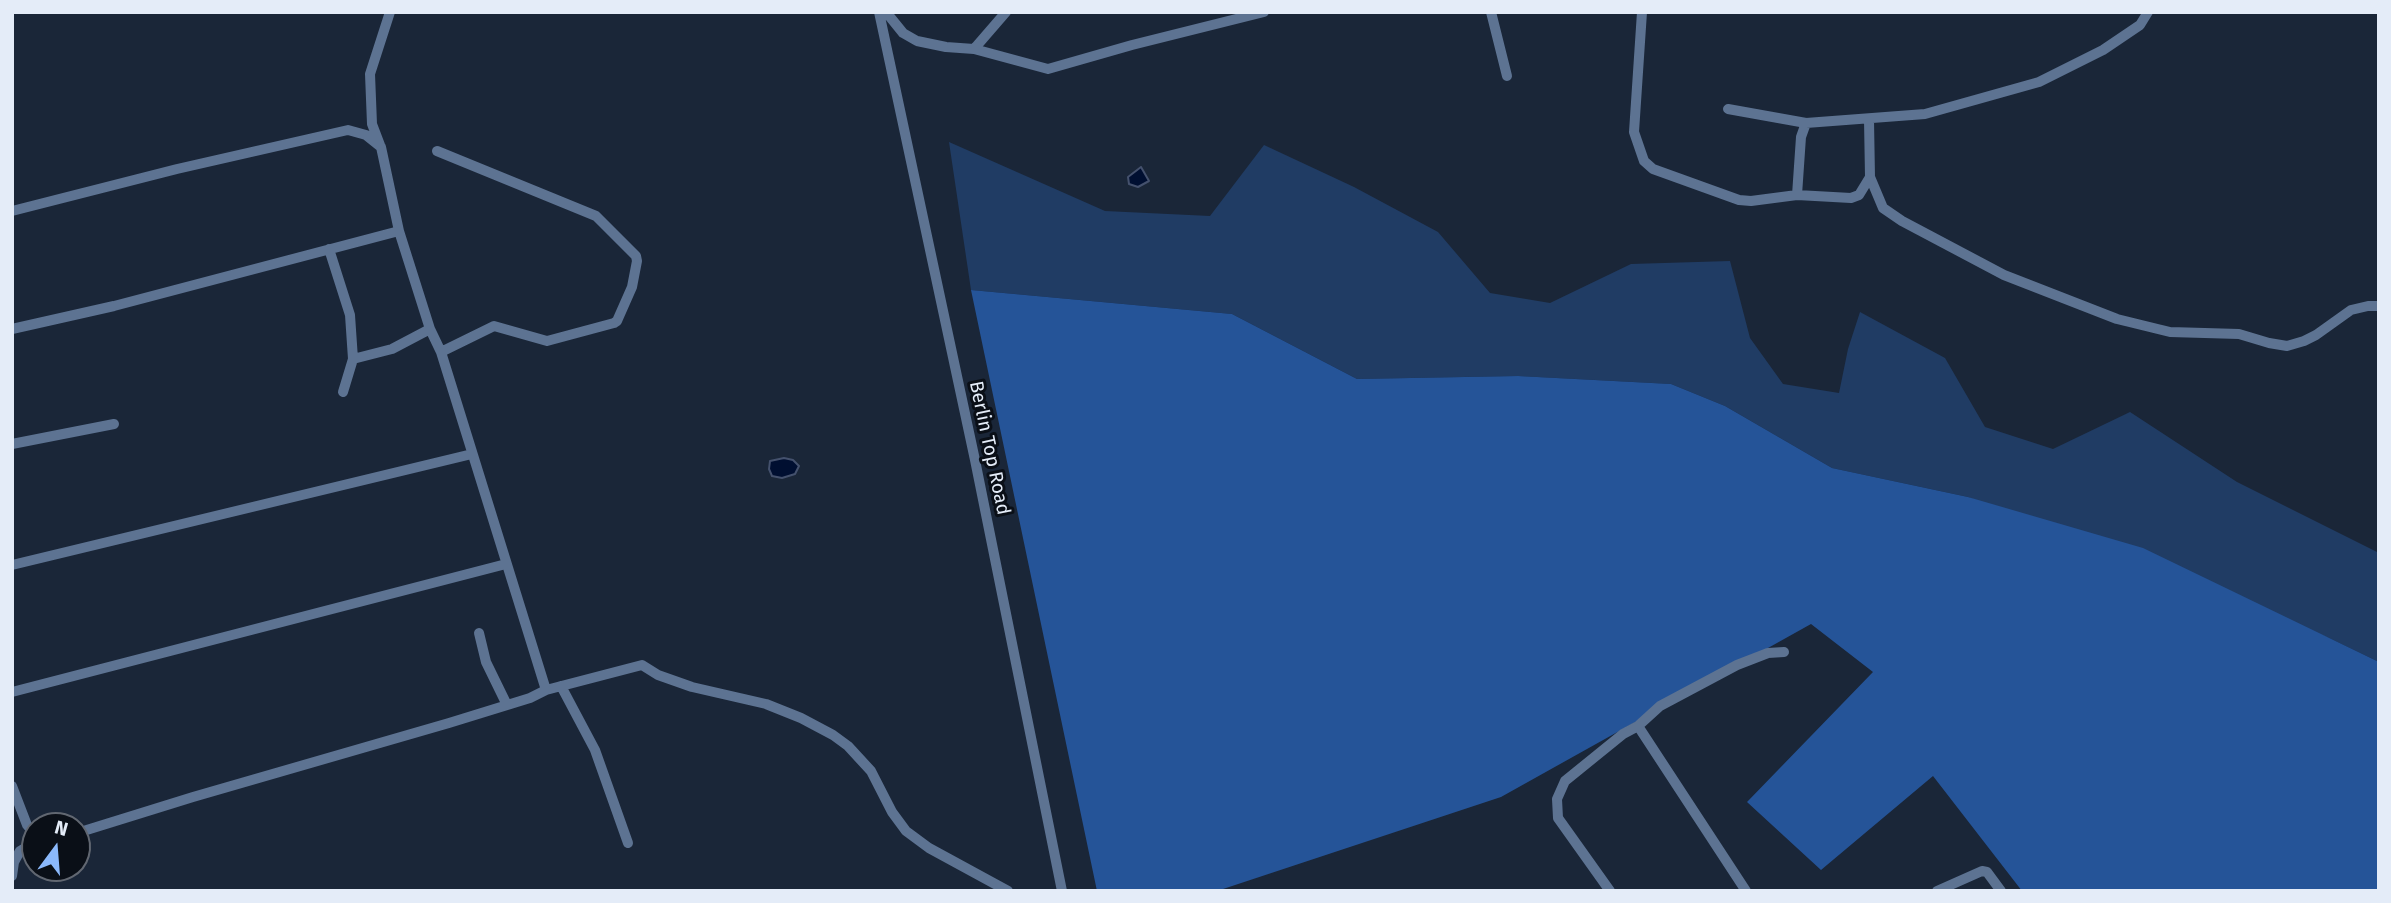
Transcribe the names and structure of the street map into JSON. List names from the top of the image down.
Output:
{
  "streets": {
    "street": ["Berlin Top Road"]
  },
  "north": "top"
}
